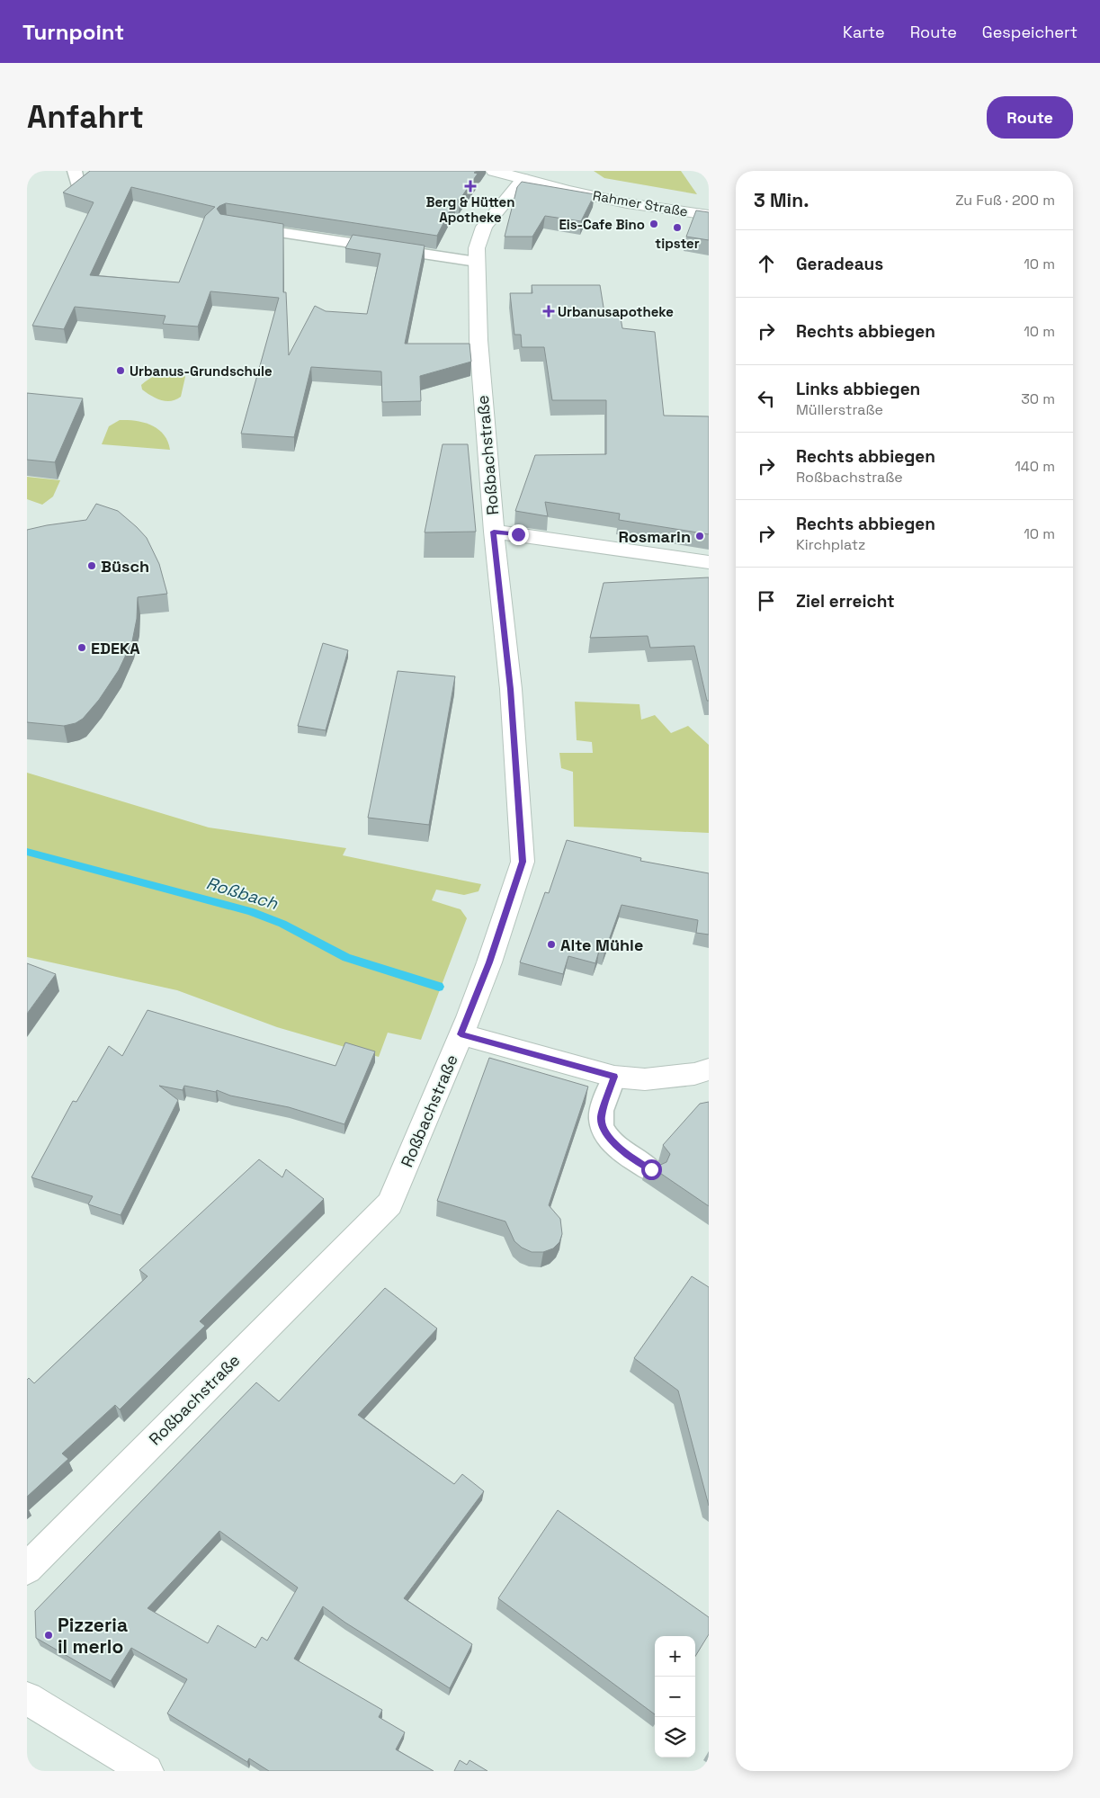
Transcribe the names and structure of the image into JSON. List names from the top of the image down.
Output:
{
  "streets": {
    "street": ["Rahmer Straße", "Roßbachstraße"]
  },
  "crossings": [
    ["Rahmer Straße", "Roßbachstraße"]
  ],
  "water": ["Roßbach"],
  "places": {
    "health": ["Berg & Hütten Apotheke", "Urbanusapotheke"],
    "other": [
      "Eis-Cafe Bino",
      "tipster",
      "Urbanus-Grundschule",
      "Rosmarin",
      "Büsch",
      "EDEKA",
      "Alte Mühle",
      "Pizzeria il merlo"
    ]
  },
  "page": {
    "header": "Turnpoint",
    "nav": ["Karte", "Route", "Gespeichert"],
    "buttons": "Route",
    "title": "Anfahrt",
    "heading": ["3 Min.", "Zu Fuß · 200 m"],
    "list": [
      ["Geradeaus", "10 m"],
      ["Rechts abbiegen", "10 m"],
      ["Links abbiegen", "Müllerstraße", "30 m"],
      ["Rechts abbiegen", "Roßbachstraße", "140 m"],
      ["Rechts abbiegen", "Kirchplatz", "10 m"],
      "Ziel erreicht"
    ],
    "map_buttons": ["+", "−"]
  }
}
